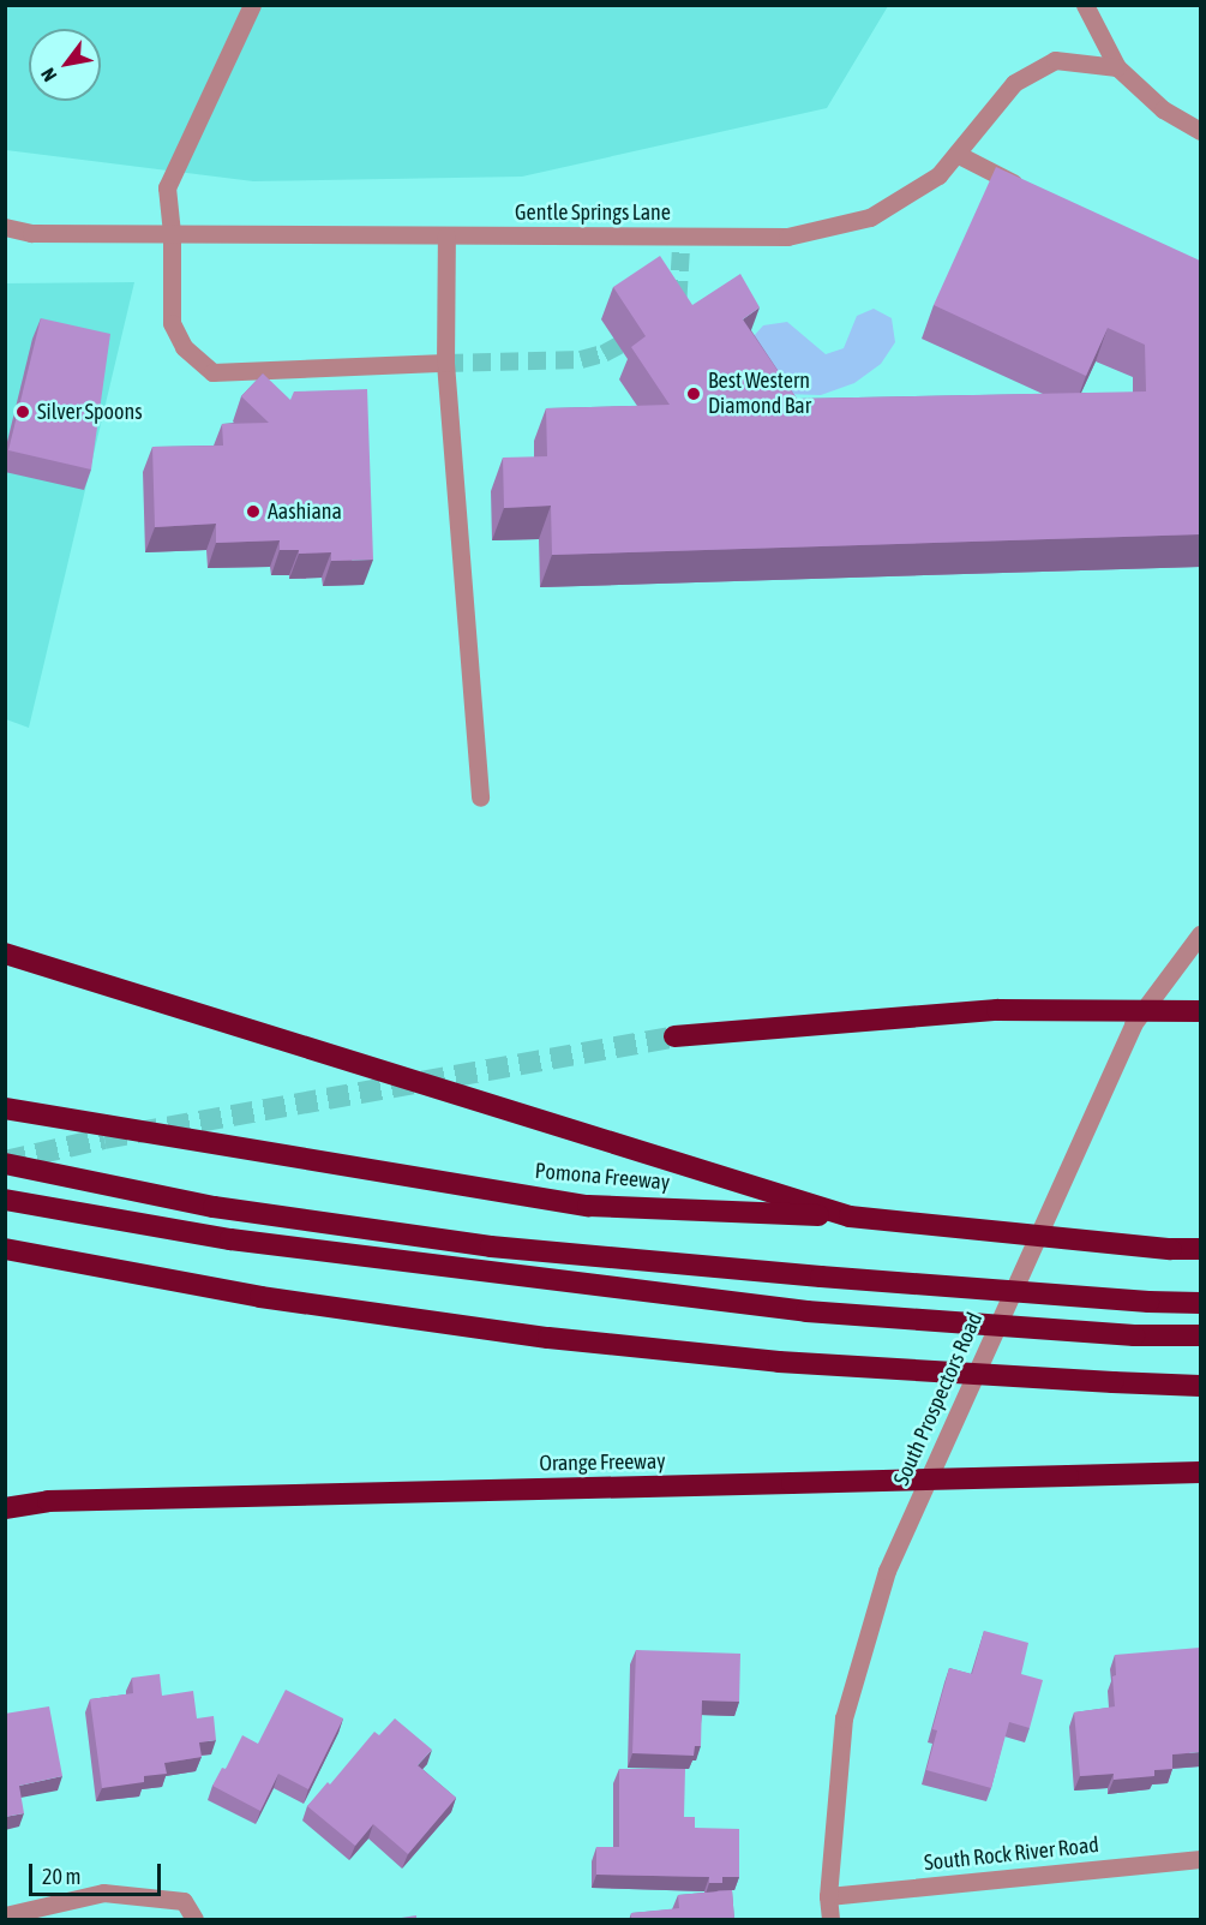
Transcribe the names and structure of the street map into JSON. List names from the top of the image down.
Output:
{
  "streets": {
    "highway": ["Pomona Freeway", "Orange Freeway"],
    "street": ["Gentle Springs Lane", "South Prospectors Road", "South Rock River Road"]
  },
  "crossings": [
    ["South Prospectors Road", "South Rock River Road"]
  ],
  "places": ["Best Western Diamond Bar", "Silver Spoons", "Aashiana"],
  "scale_bar": "20 m",
  "north": "bottom left"
}
